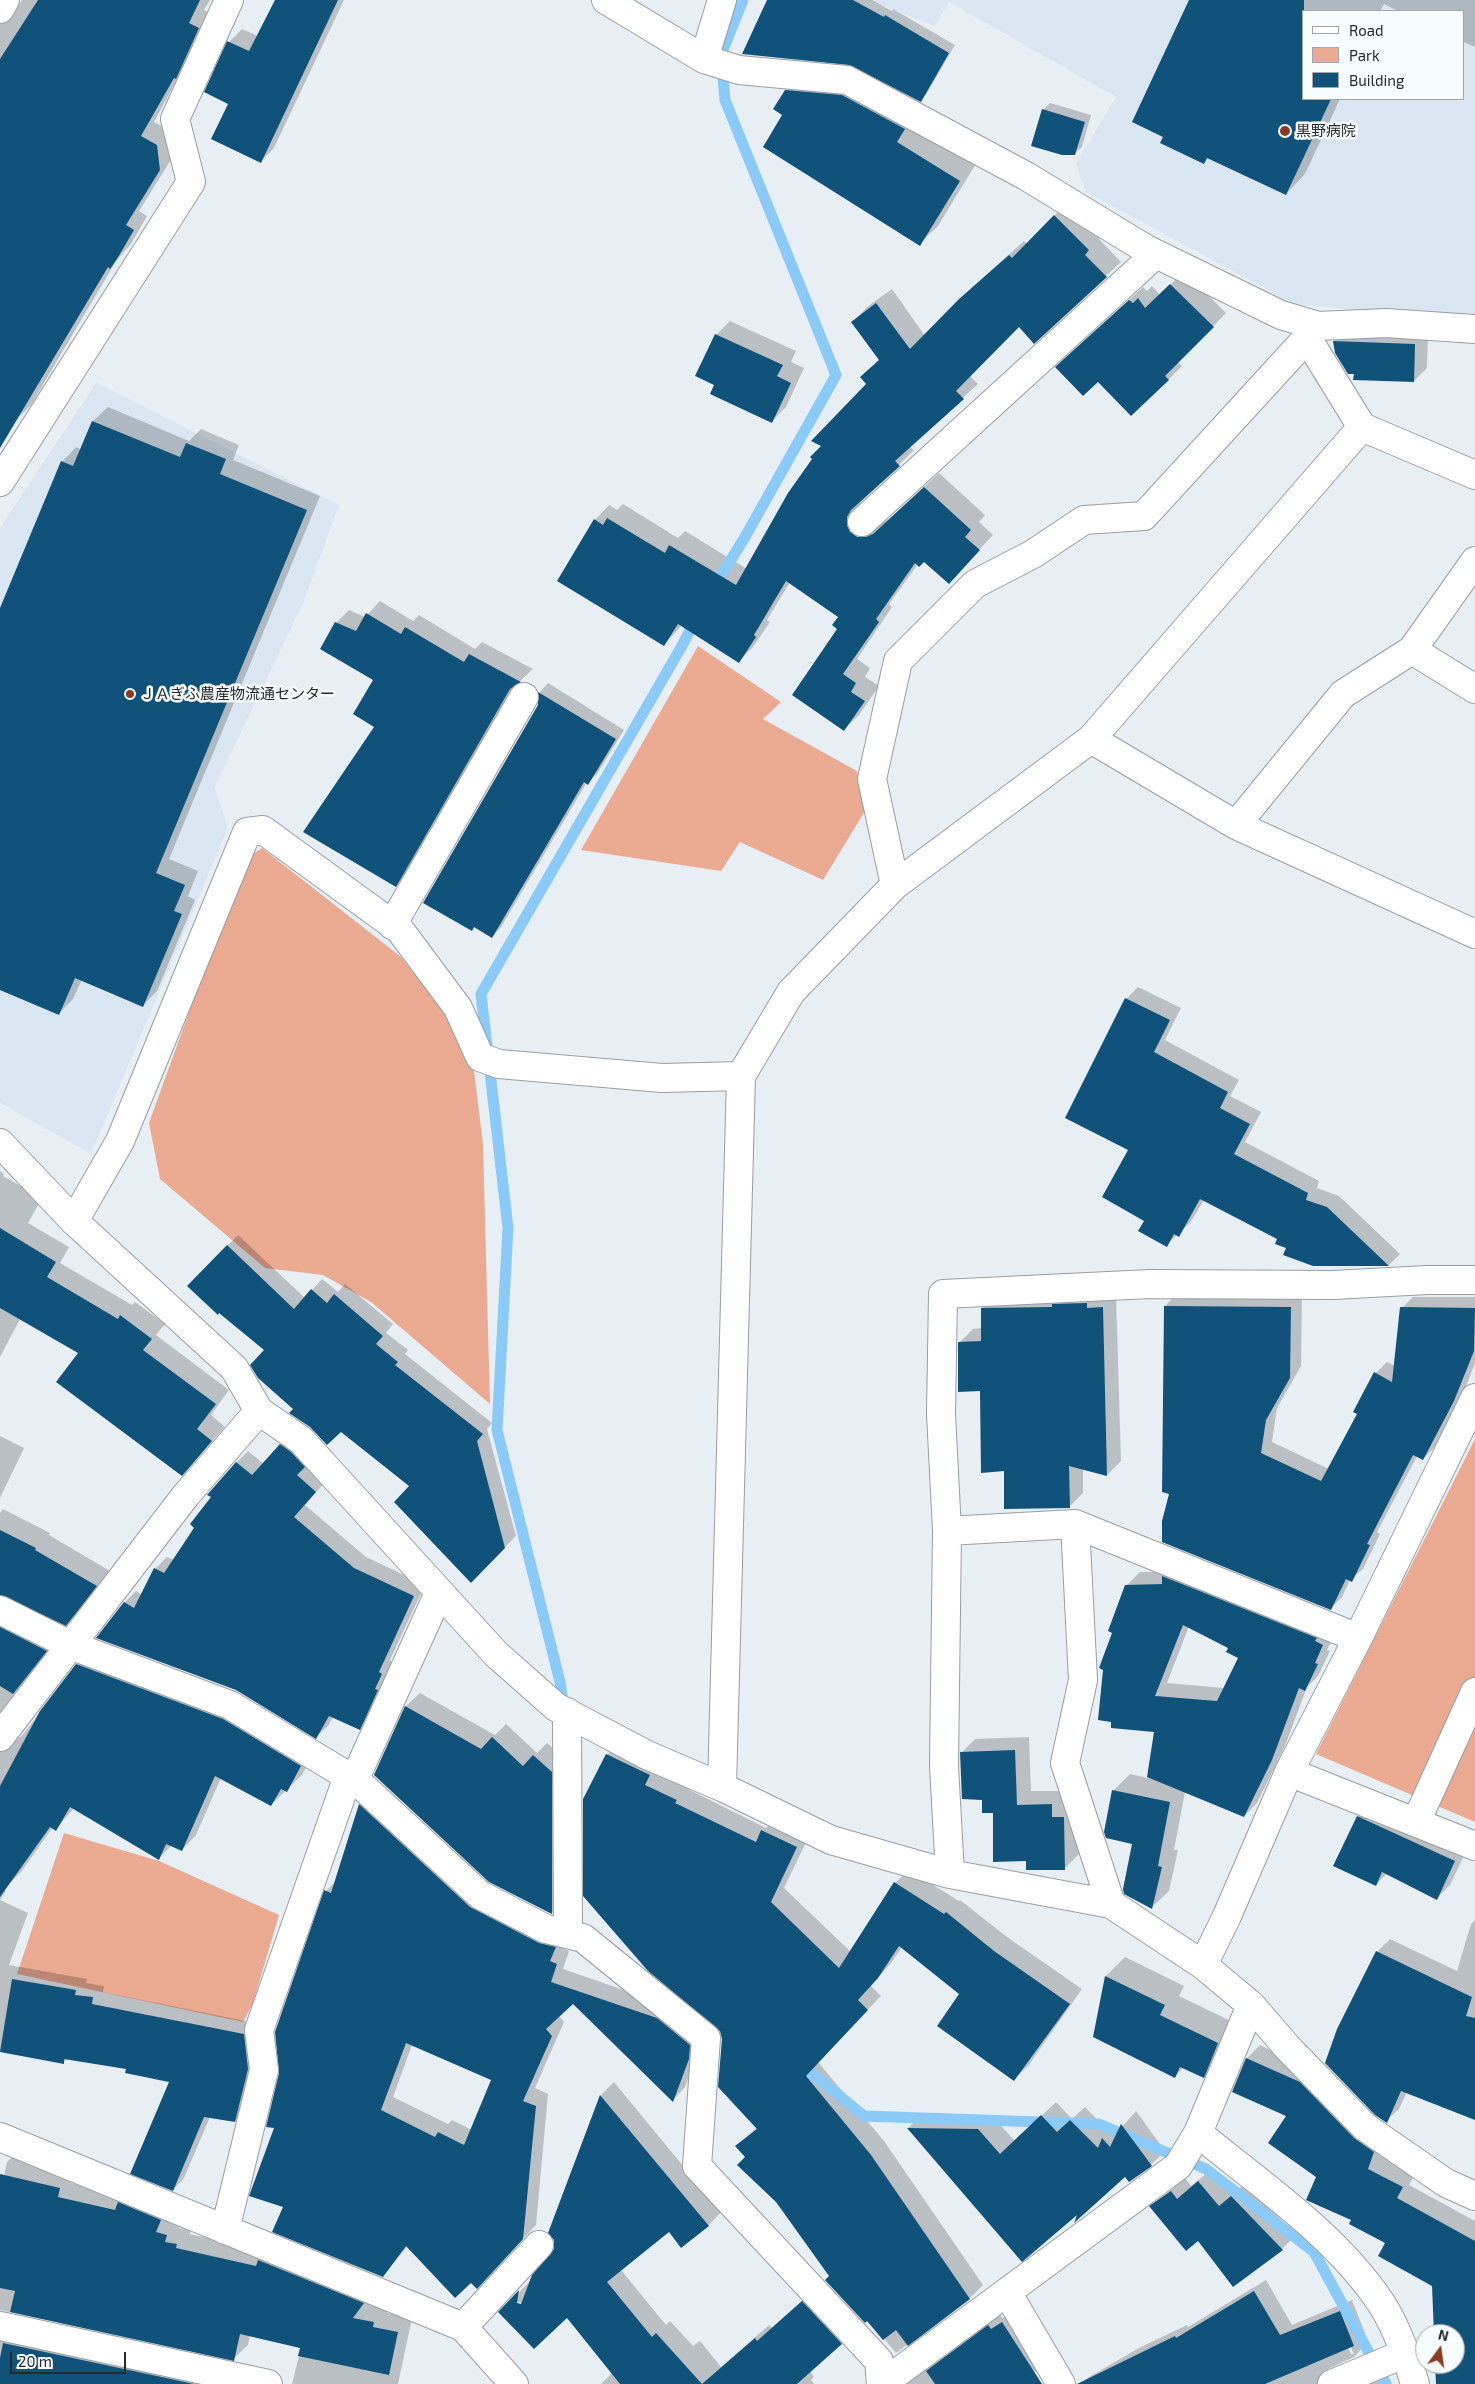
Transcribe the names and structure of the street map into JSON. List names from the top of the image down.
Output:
{
  "places": ["黒野病院", "ＪＡぎふ農産物流通センター"],
  "legend": ["Road", "Park", "Building"],
  "scale_bar": "20 m",
  "north": "top"
}
